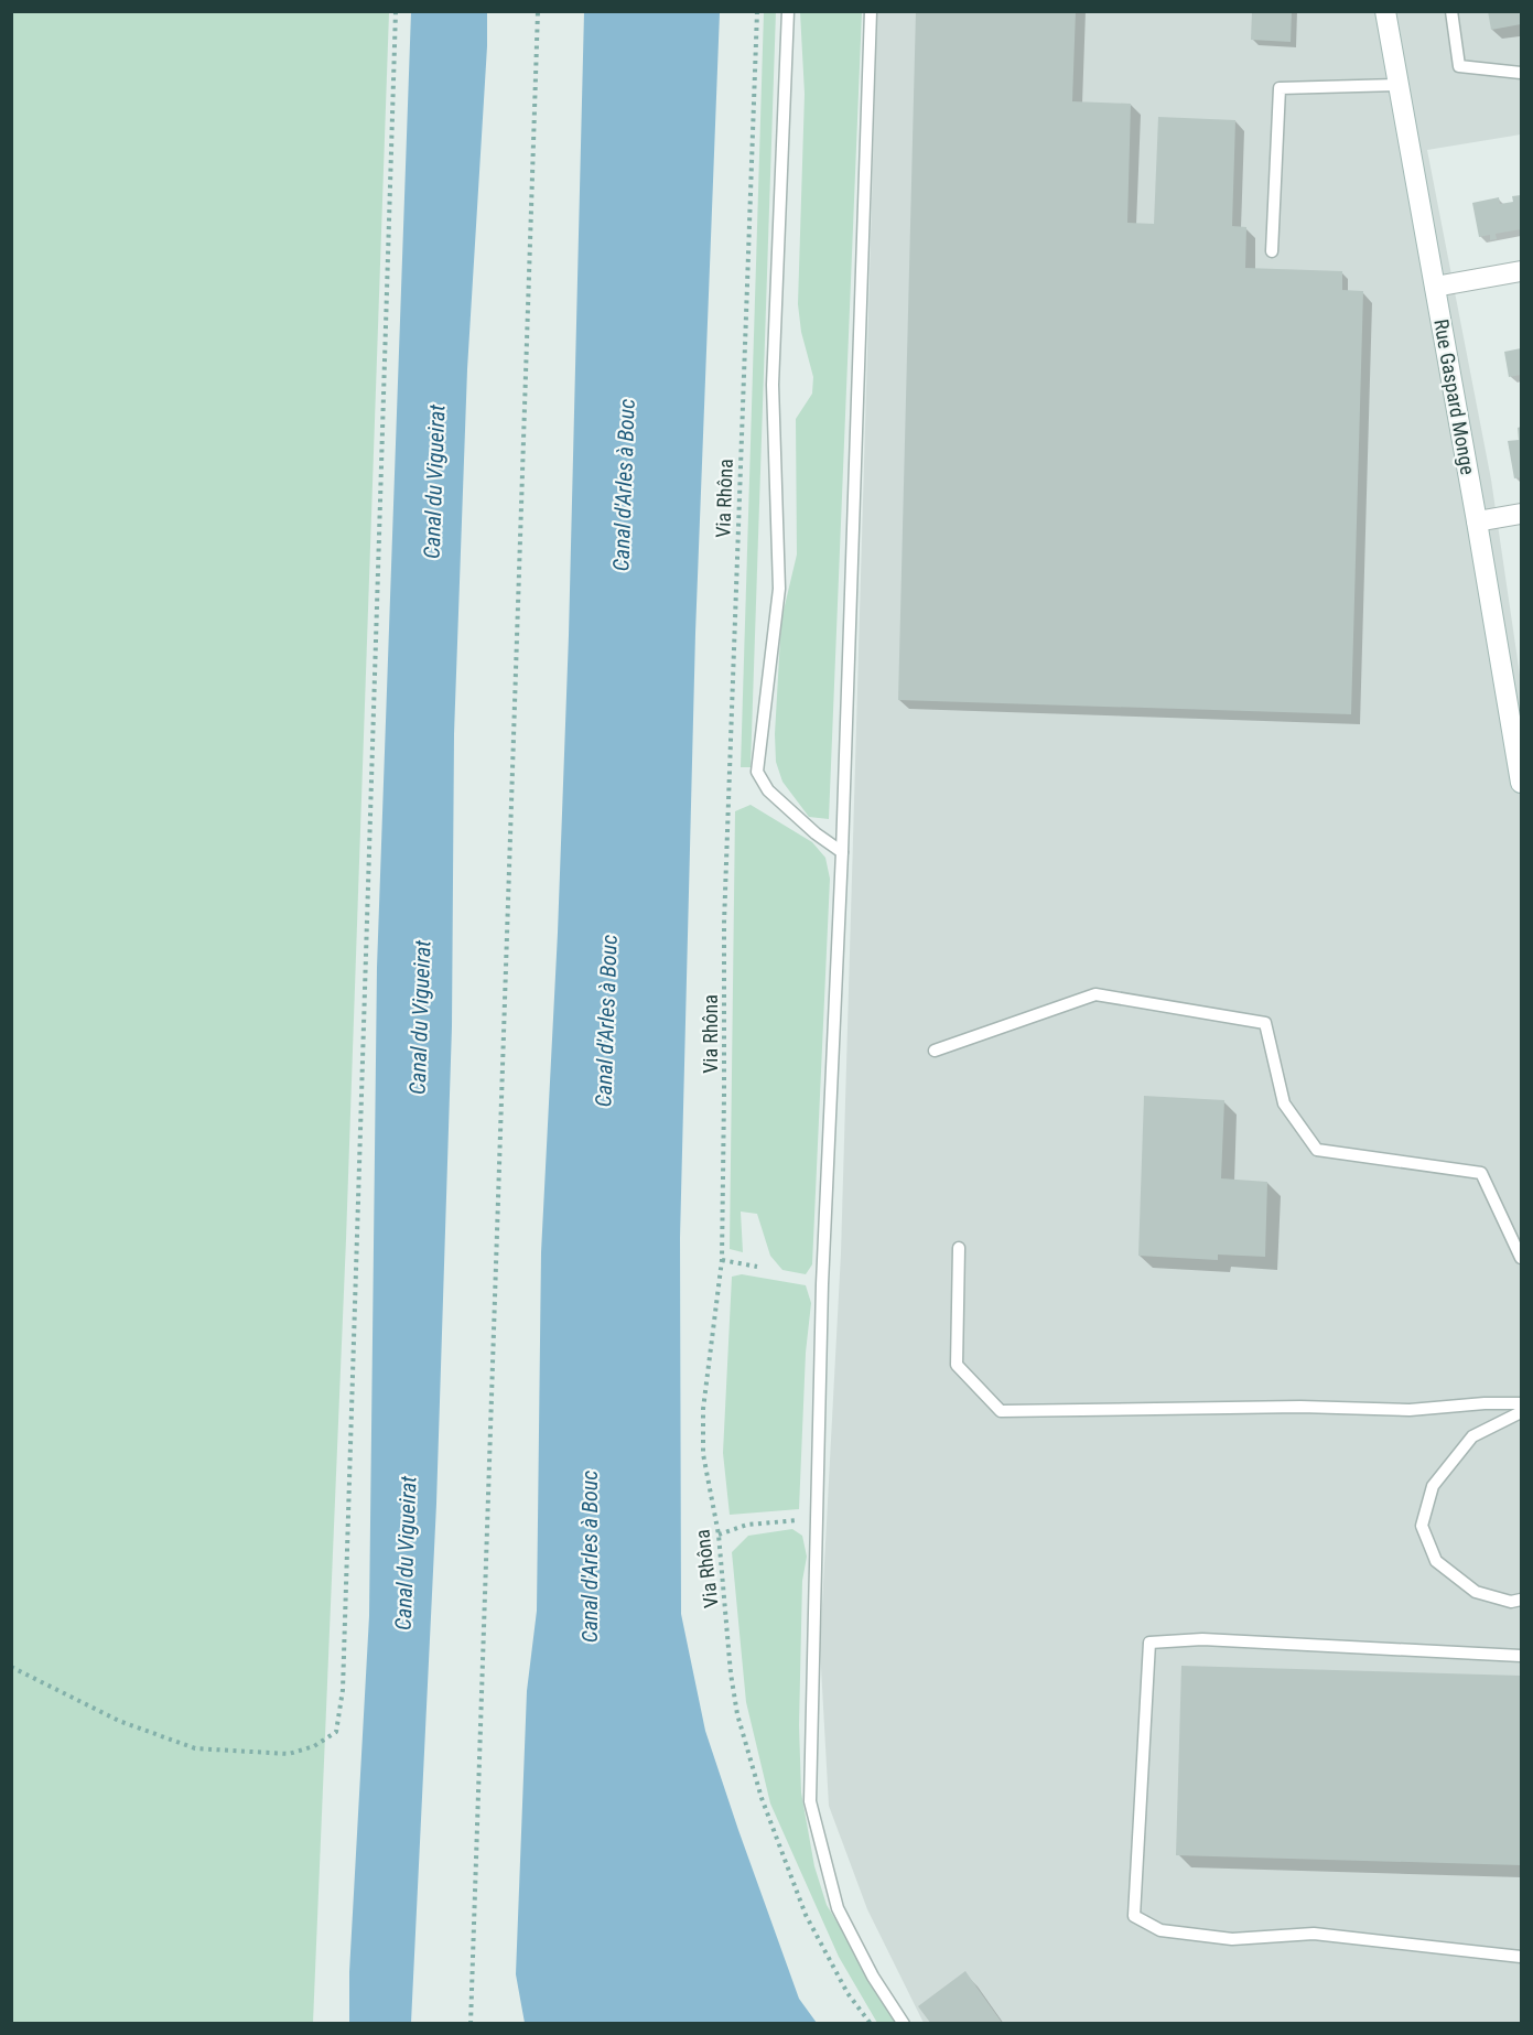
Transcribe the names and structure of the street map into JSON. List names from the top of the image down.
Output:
{
  "streets": {
    "street": ["Rue Gaspard Monge"],
    "path": ["Via Rhôna"]
  },
  "water": ["Canal du Vigueirat", "Canal d'Arles à Bouc"]
}
